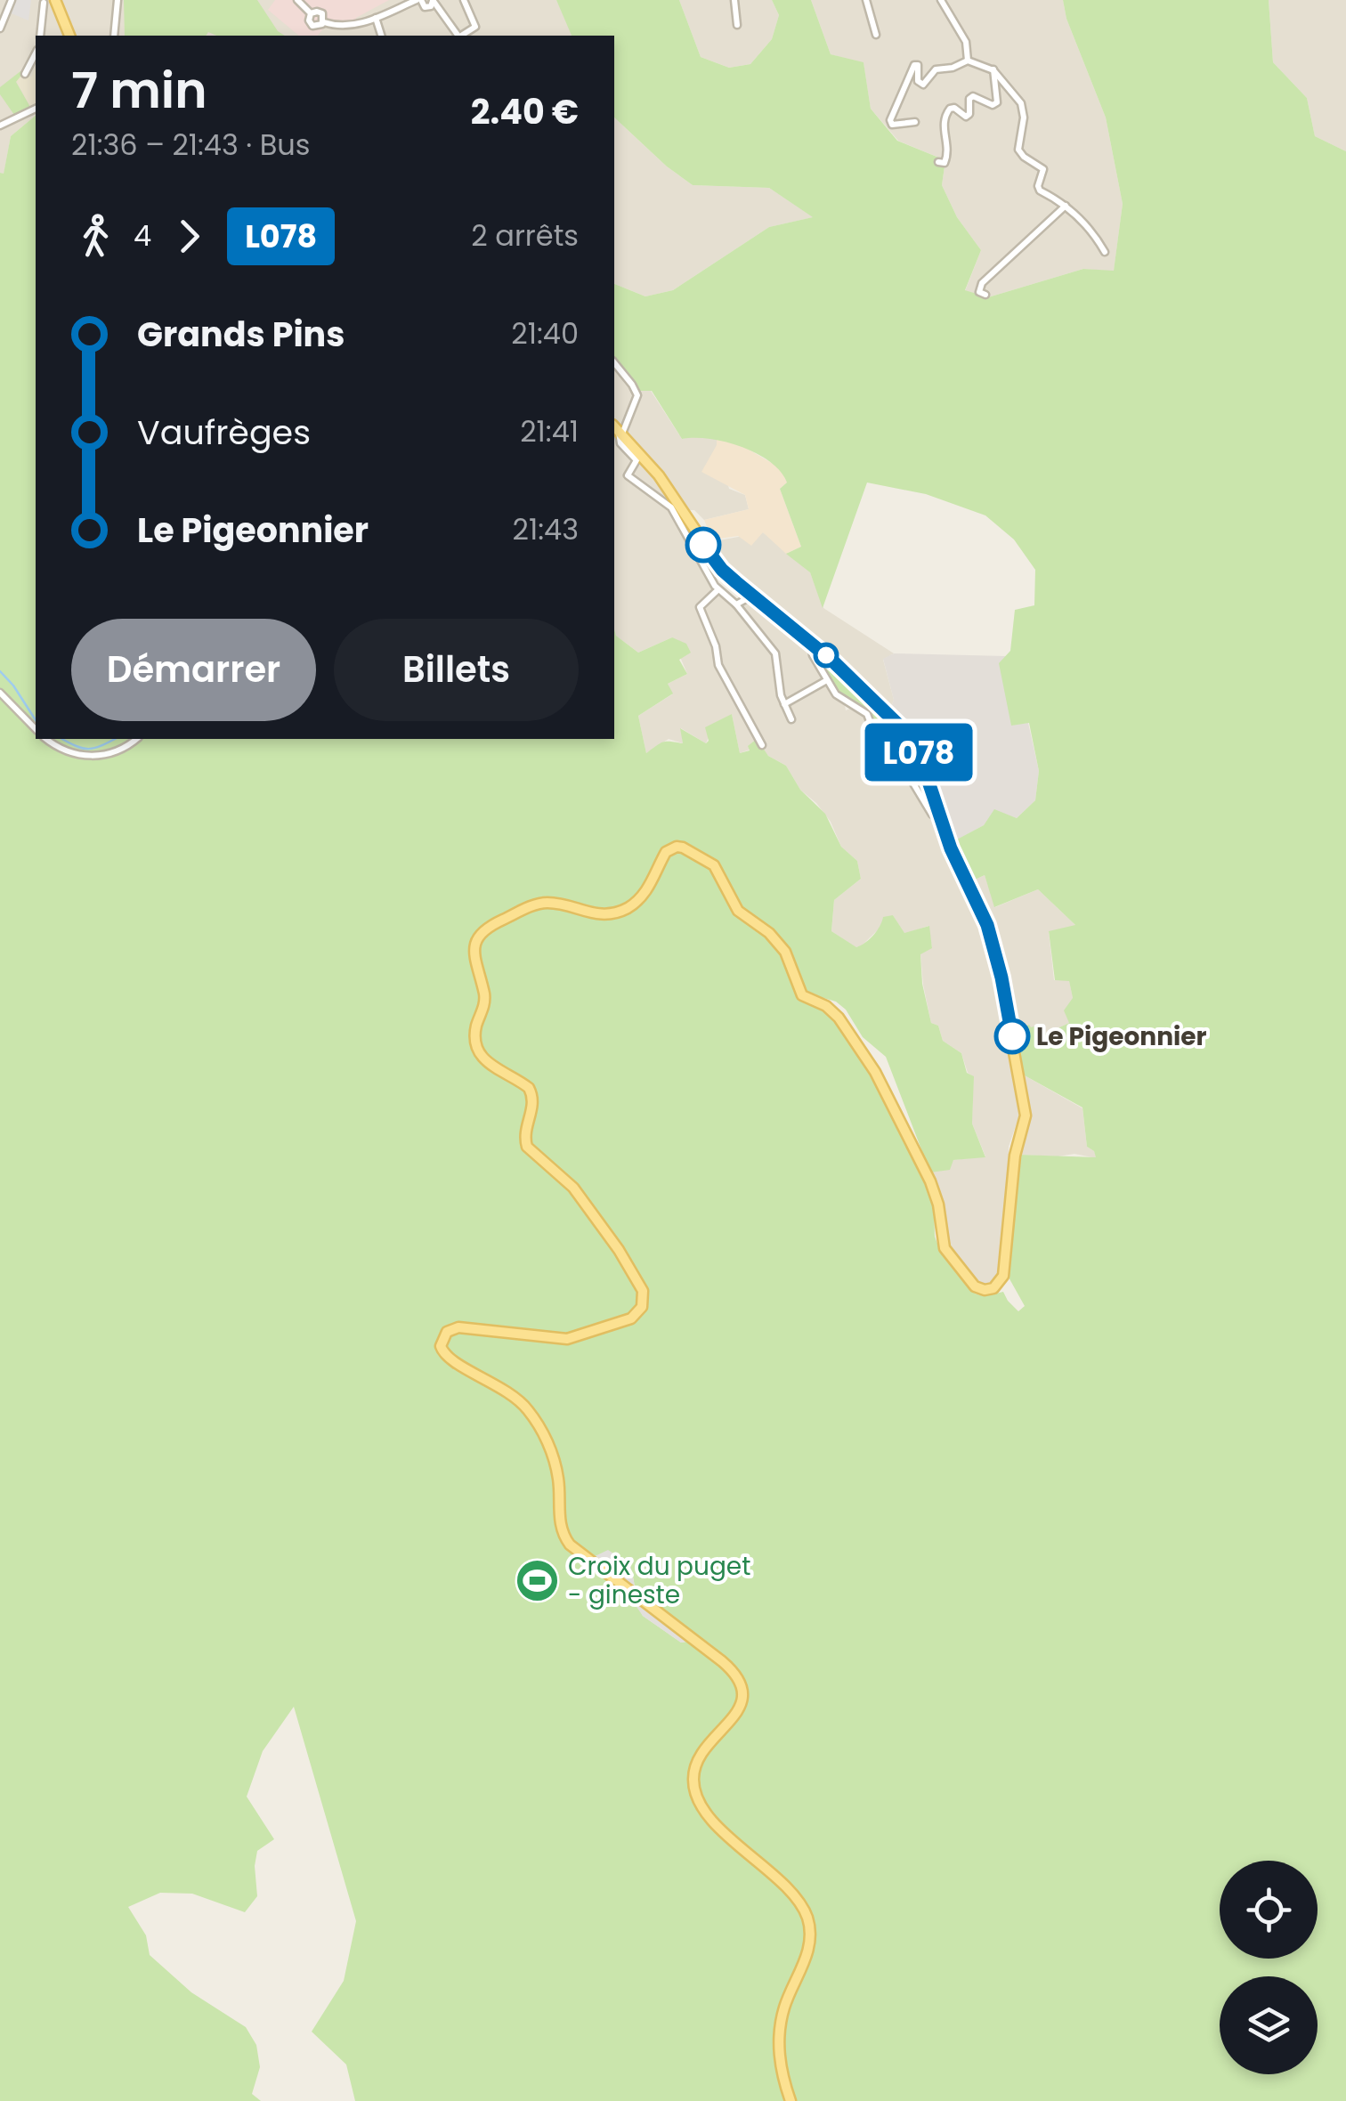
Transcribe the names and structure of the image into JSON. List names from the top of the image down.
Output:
{
  "places": {
    "other": ["Le Pigeonnier"],
    "sports": ["Croix du puget - gineste"]
  },
  "lines": ["bus line L078"],
  "page": {
    "on_map": "L078",
    "heading": ["7 min", "21:36 – 21:43 · Bus", "2.40 €"],
    "legs": ["4", "L078", "2 arrêts"],
    "list": [
      {
        "name": "Grands Pins",
        "value": "21:40"
      },
      {
        "name": "Vaufrèges",
        "value": "21:41"
      },
      {
        "name": "Le Pigeonnier",
        "value": "21:43"
      }
    ],
    "buttons": ["Démarrer", "Billets"]
  }
}
